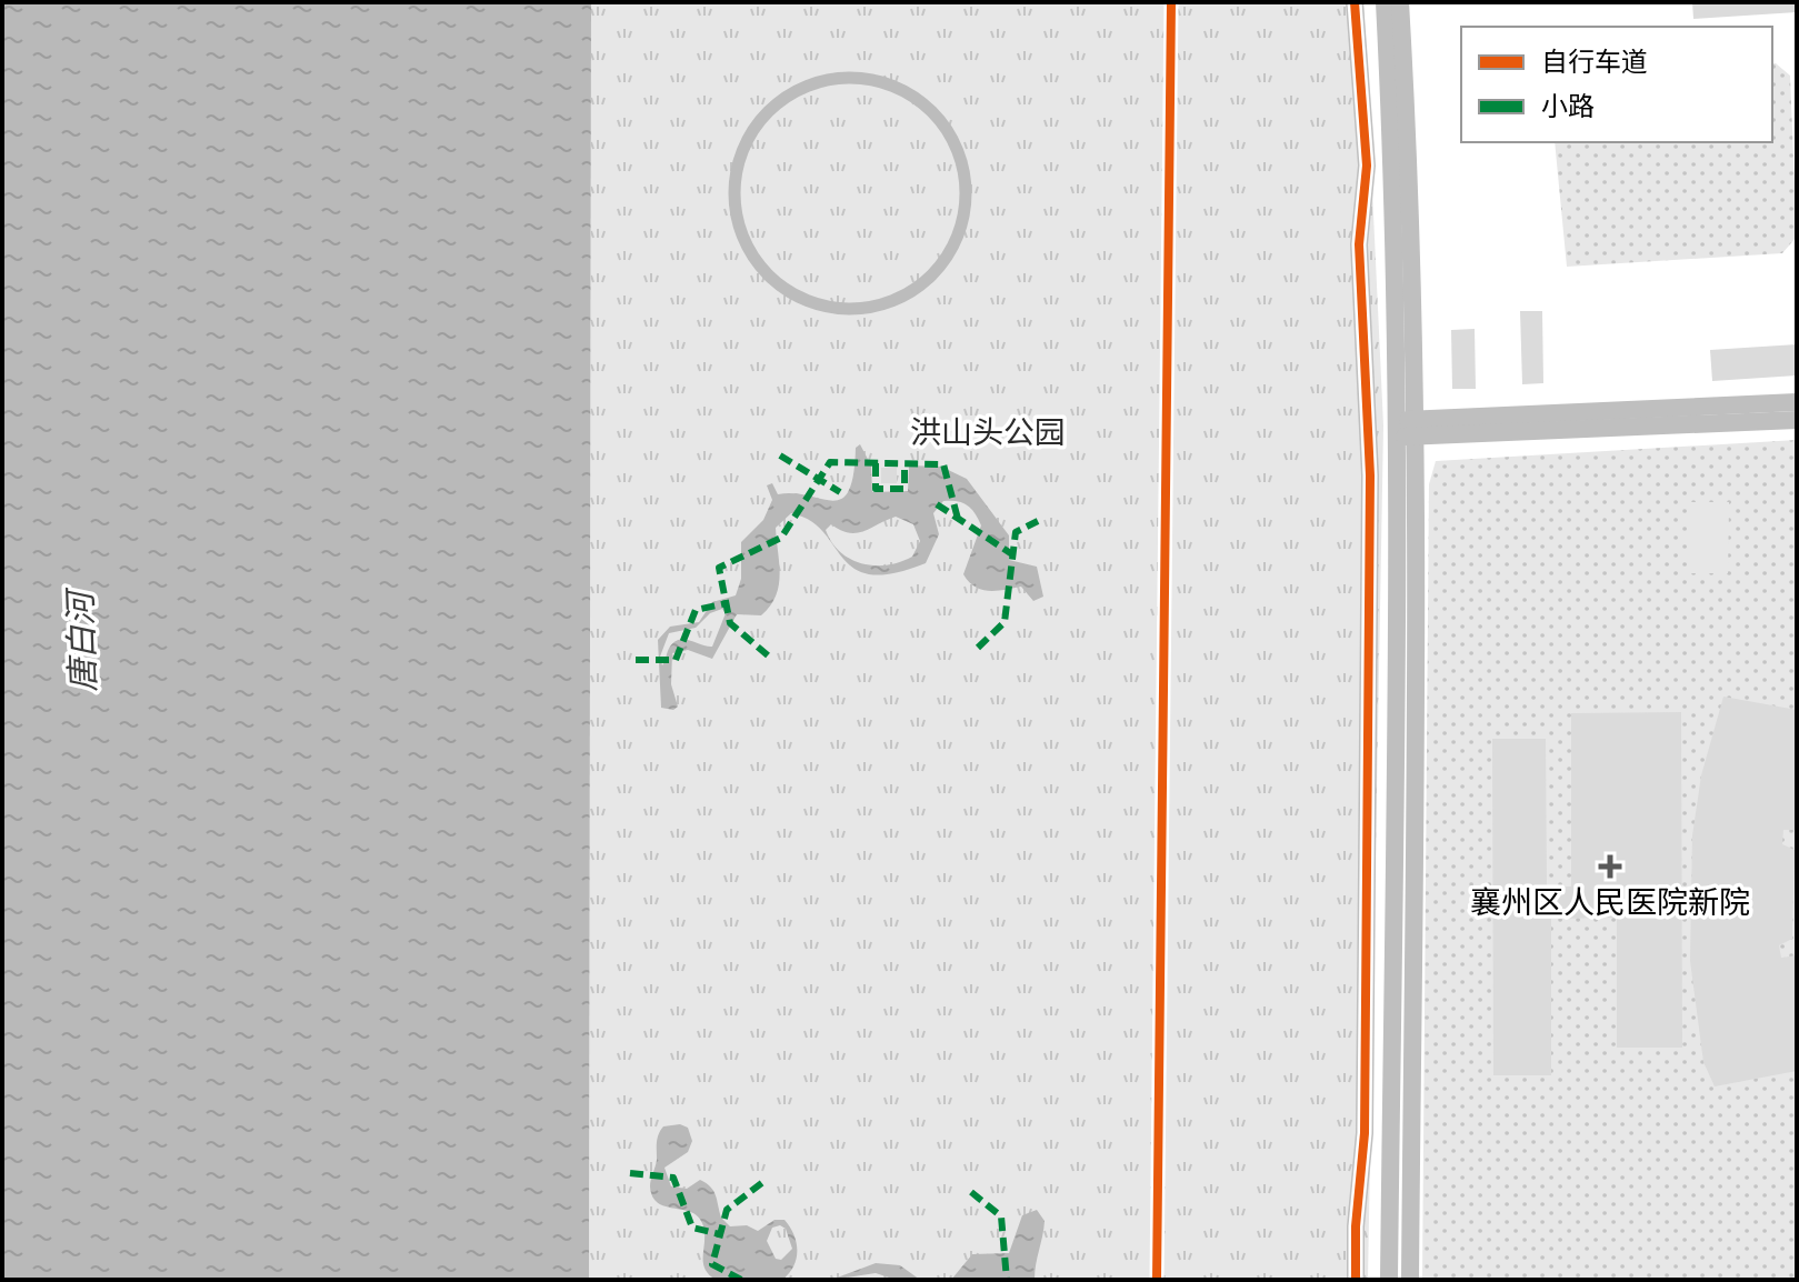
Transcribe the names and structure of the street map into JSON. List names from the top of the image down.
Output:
{
  "water": ["唐白河"],
  "parks": ["洪山头公园"],
  "places": {
    "health": ["襄州区人民医院新院"]
  },
  "legend": ["自行车道", "小路"]
}
